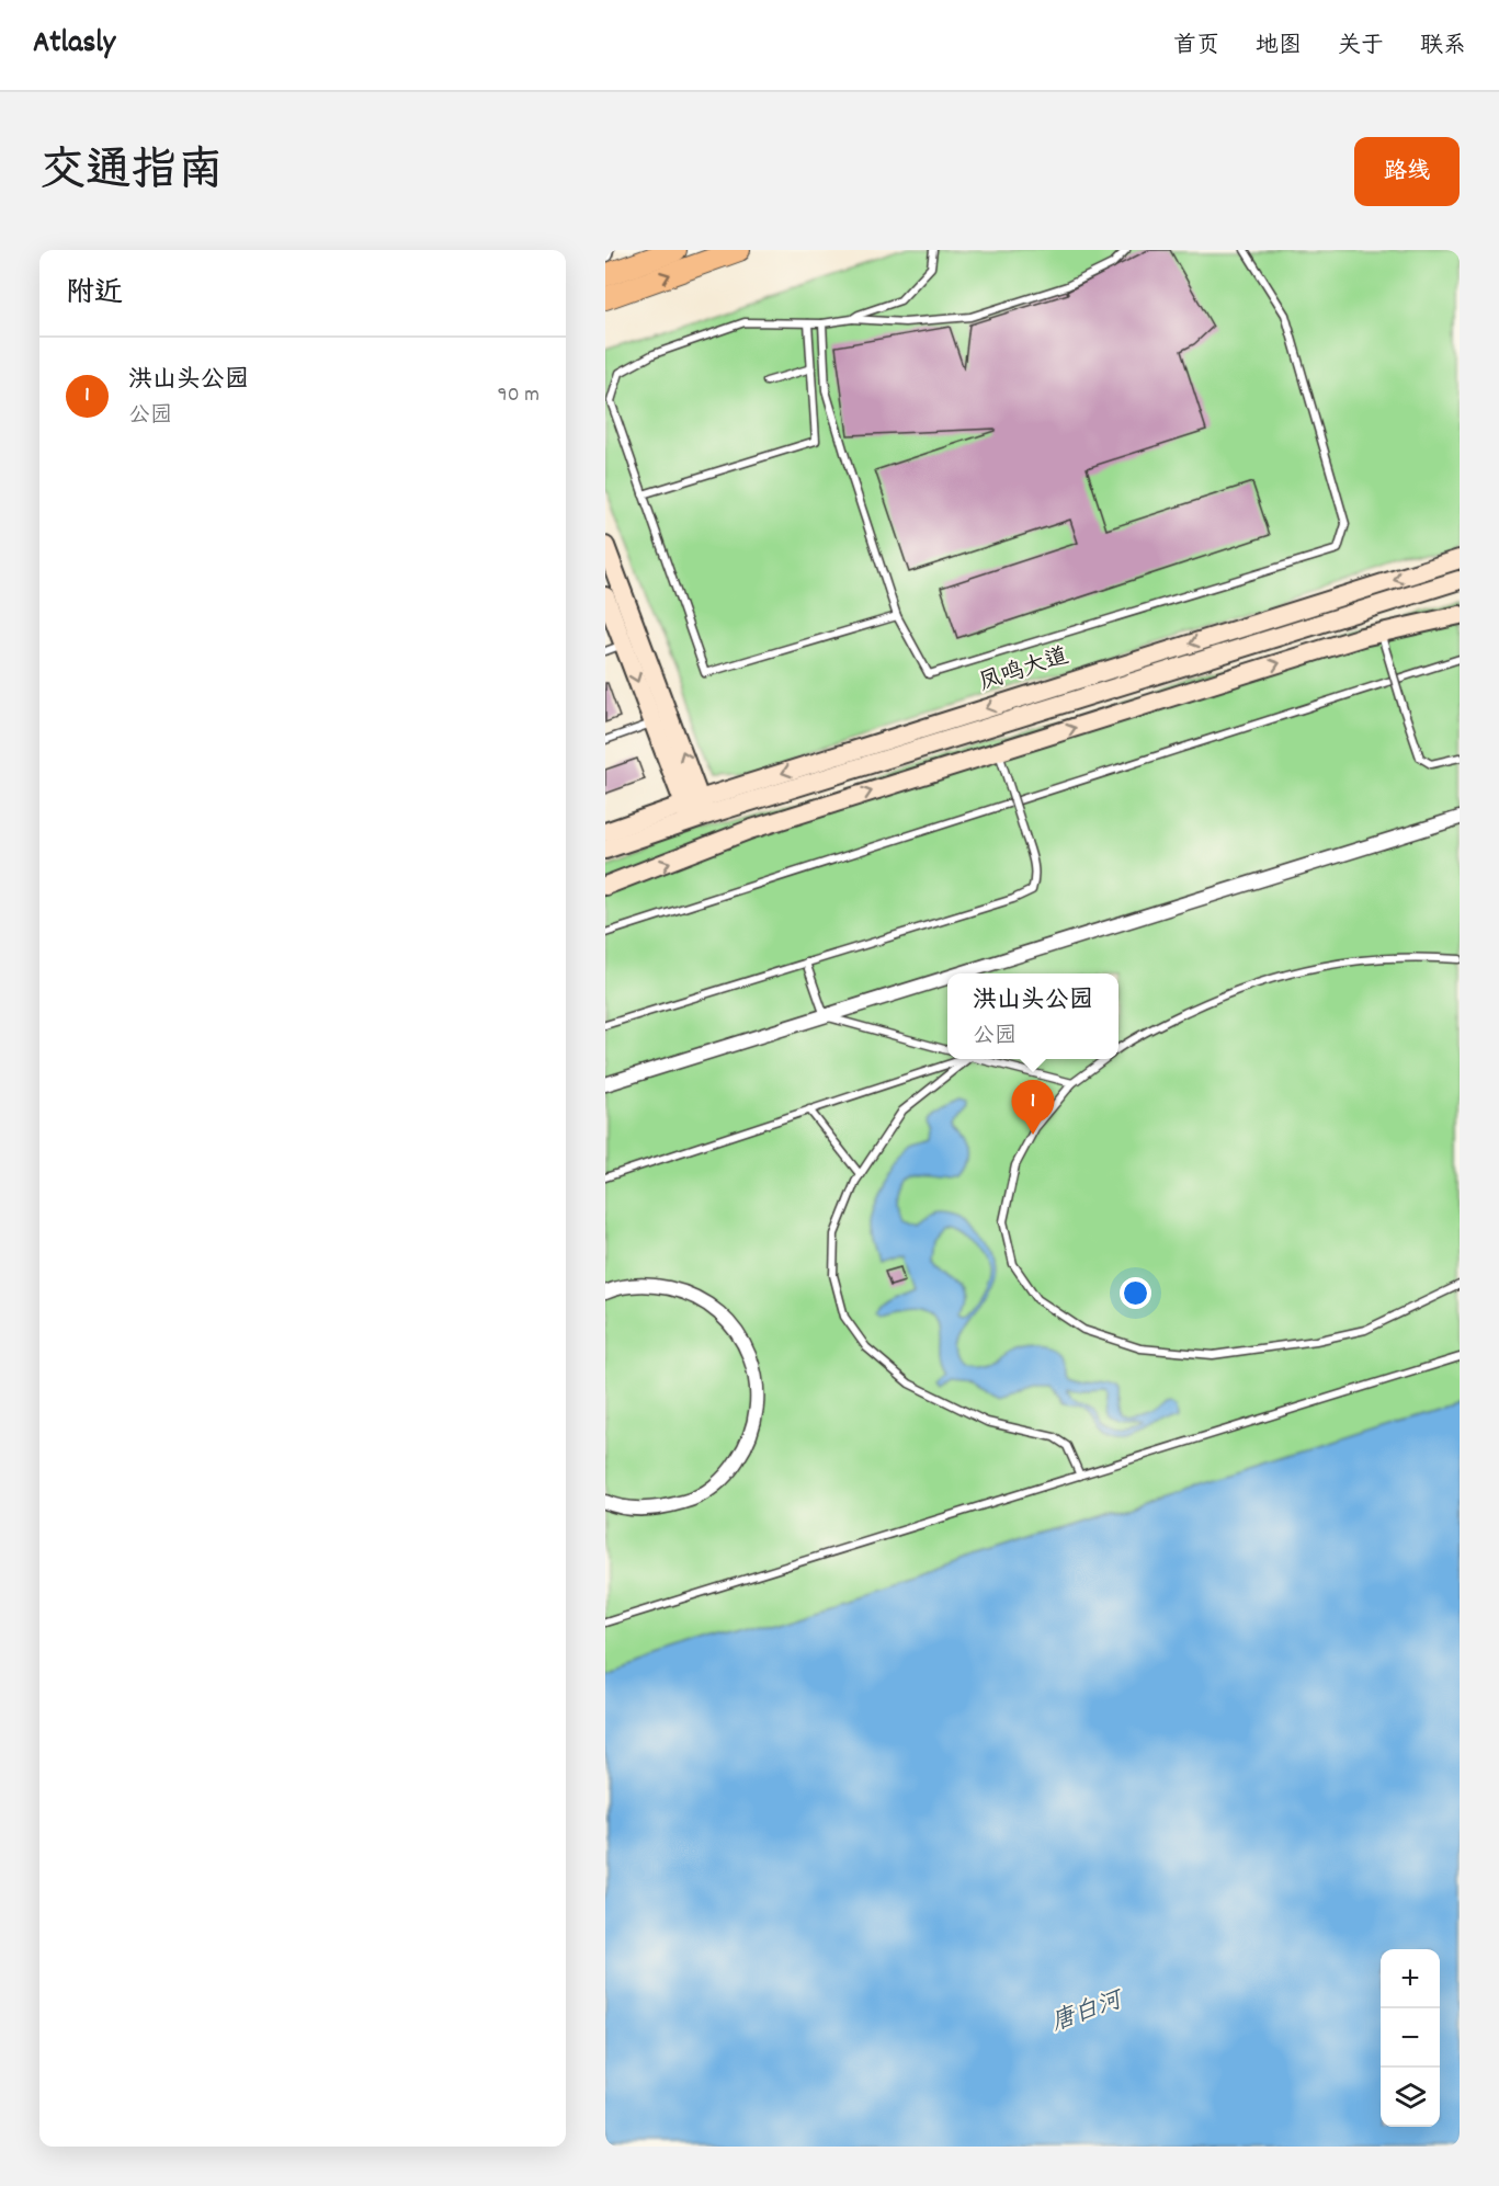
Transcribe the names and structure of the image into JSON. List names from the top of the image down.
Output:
{
  "streets": {
    "main road": ["凤鸣大道"]
  },
  "water": ["唐白河"],
  "page": {
    "header": "Atlasly",
    "nav": [
      "首页",
      "地图",
      "关于",
      "联系"
    ],
    "title": "交通指南",
    "buttons": "路线",
    "heading": "附近",
    "list": [
      {
        "mark": "1",
        "name": "洪山头公园",
        "note": "公园",
        "value": "90 m"
      }
    ],
    "popup": ["洪山头公园", "公园"],
    "pins": "1",
    "map_buttons": ["+", "−"]
  }
}
